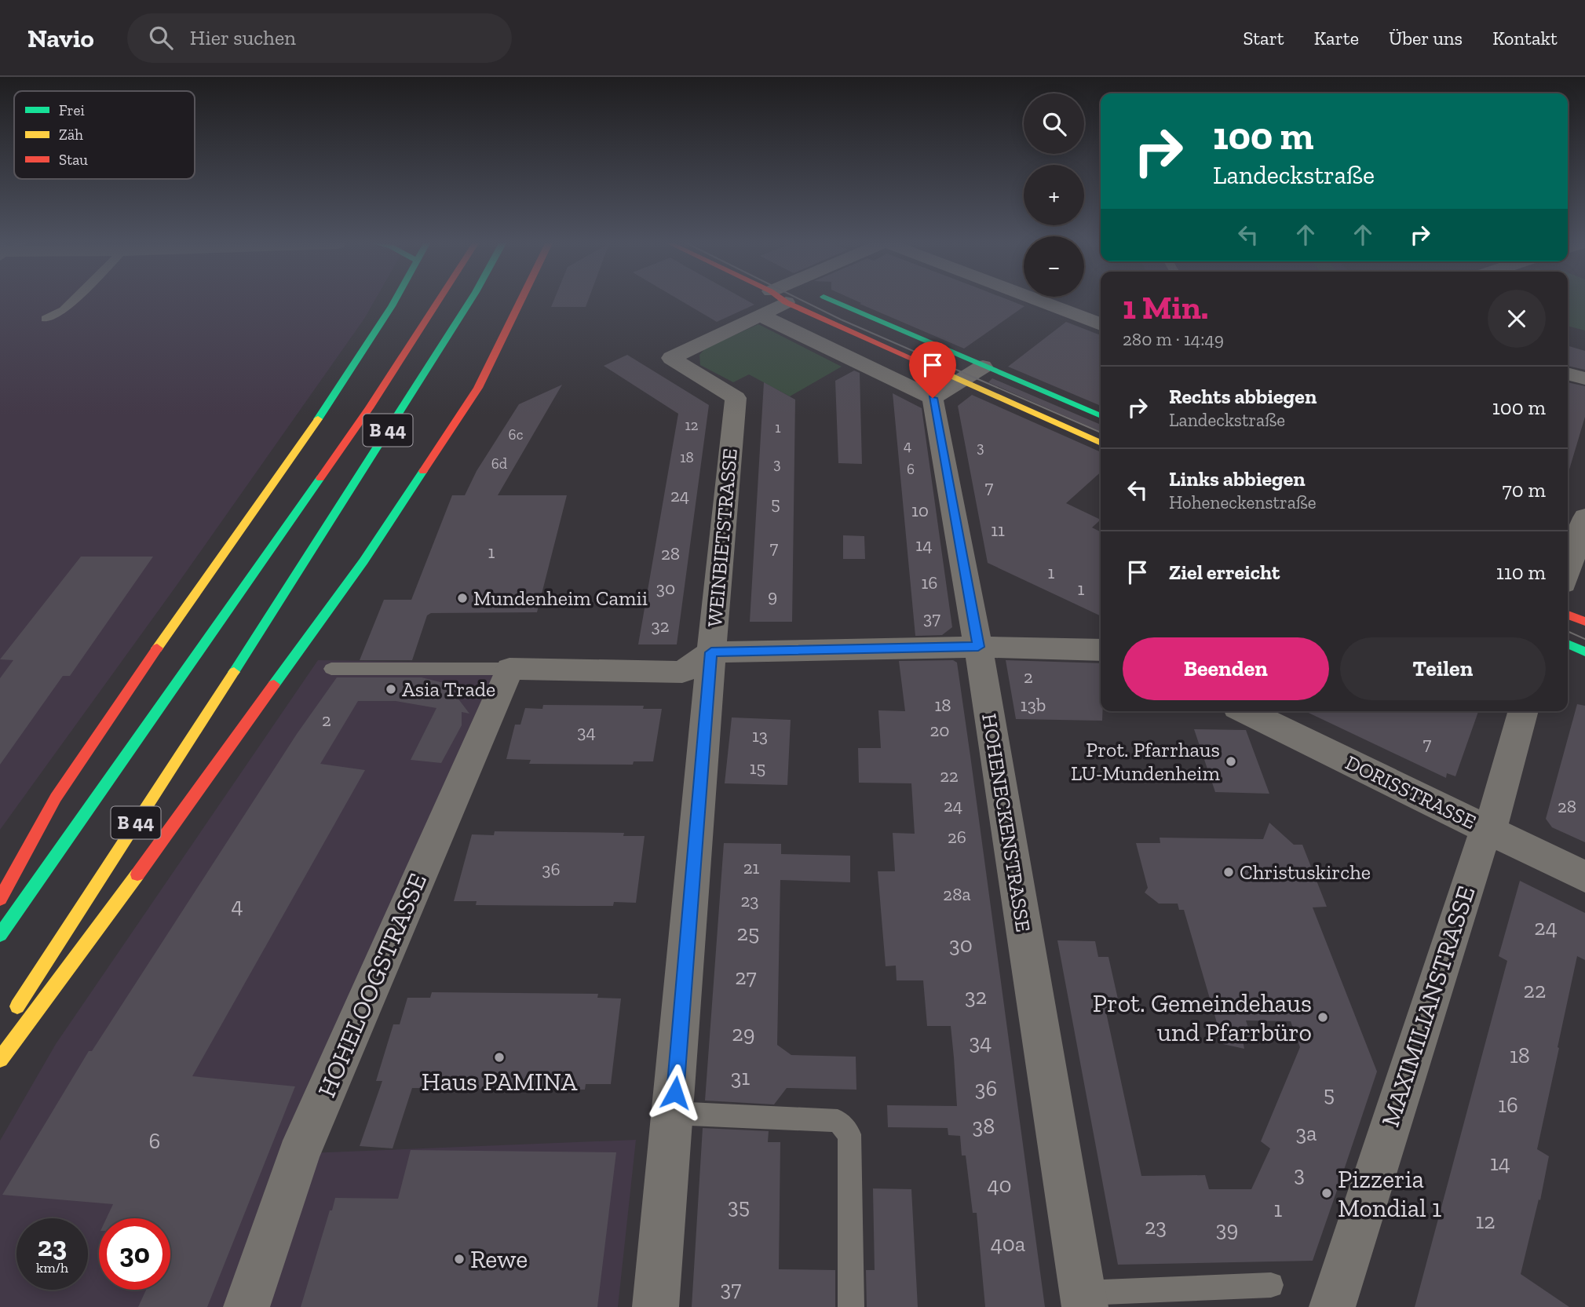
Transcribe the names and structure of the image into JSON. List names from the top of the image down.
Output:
{
  "streets": {
    "main road": ["B 44"],
    "street": [
      "WEINBIETSTRASSE",
      "DORISSTRASSE",
      "HOHENECKENSTRASSE",
      "HOHELOOGSTRASSE",
      "MAXIMILIANSTRASSE"
    ]
  },
  "crossings": [
    ["DORISSTRASSE", "MAXIMILIANSTRASSE"]
  ],
  "places": [
    "Mundenheim Camii",
    "Asia Trade",
    "Prot. Pfarrhaus LU-Mundenheim",
    "Christuskirche",
    "Prot. Gemeindehaus und Pfarrbüro",
    "Haus PAMINA",
    "Pizzeria Mondial 1",
    "Rewe"
  ],
  "house_numbers": [
    "12",
    "1",
    "6c",
    "4",
    "3",
    "18",
    "6d",
    "3",
    "6",
    "7",
    "24",
    "5",
    "10",
    "11",
    "14",
    "7",
    "1",
    "28",
    "1",
    "16",
    "30",
    "1",
    "9",
    "37",
    "32",
    "2",
    "18",
    "13b",
    "2",
    "20",
    "34",
    "13",
    "7",
    "15",
    "22",
    "24",
    "28",
    "26",
    "21",
    "36",
    "28a",
    "23",
    "4",
    "24",
    "25",
    "30",
    "27",
    "22",
    "32",
    "29",
    "34",
    "18",
    "31",
    "36",
    "5",
    "16",
    "38",
    "3a",
    "6",
    "14",
    "3",
    "40",
    "35",
    "1",
    "12",
    "23",
    "39",
    "40a",
    "37"
  ],
  "legend": ["Frei", "Zäh", "Stau"],
  "page": {
    "header": "Navio",
    "search": "Hier suchen",
    "nav": [
      "Start",
      "Karte",
      "Über uns",
      "Kontakt"
    ],
    "map_buttons": ["+", "−"],
    "turn": ["100 m", "Landeckstraße"],
    "heading": ["1 Min.", "280 m · 14:49"],
    "list": [
      {
        "name": "Rechts abbiegen",
        "note": "Landeckstraße",
        "value": "100 m"
      },
      {
        "name": "Links abbiegen",
        "note": "Hoheneckenstraße",
        "value": "70 m"
      },
      {
        "name": "Ziel erreicht",
        "value": "110 m"
      }
    ],
    "buttons": ["Beenden", "Teilen"],
    "speed": "23 km/h",
    "limit": "30"
  }
}
